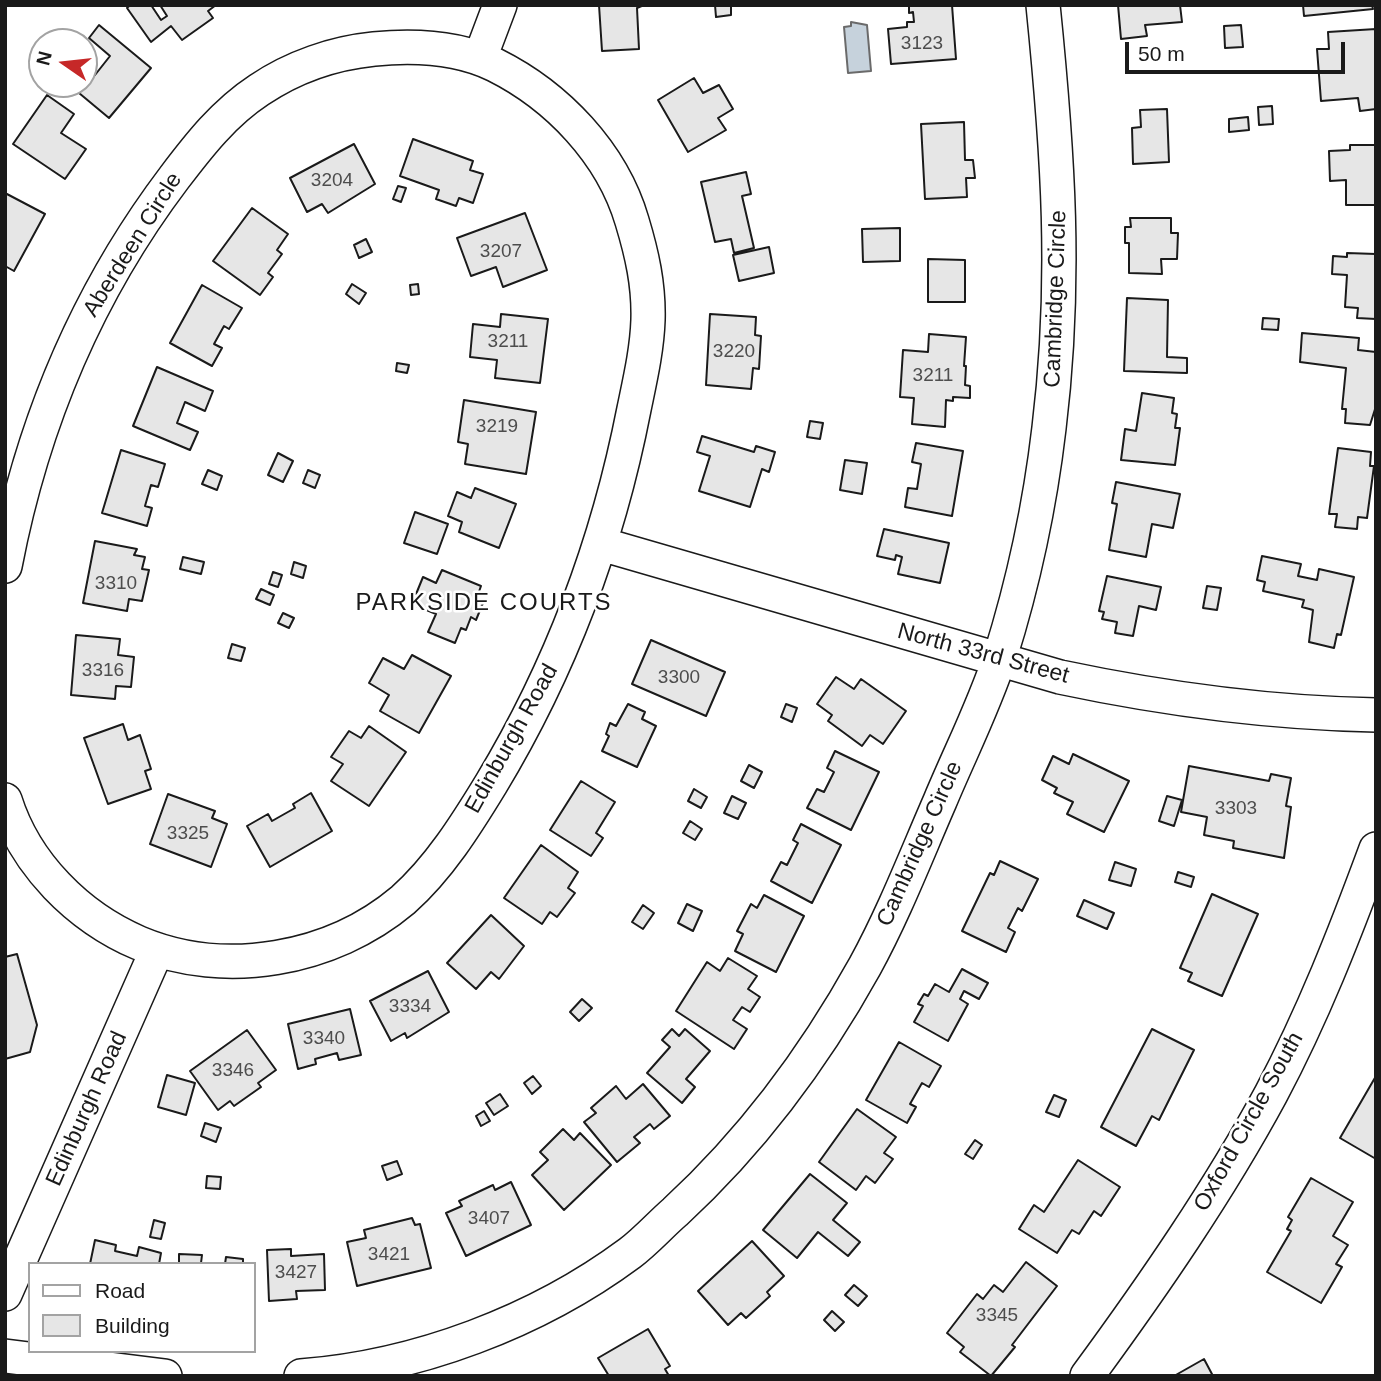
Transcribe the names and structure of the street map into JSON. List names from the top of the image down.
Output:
{
  "streets": {
    "street": [
      "Aberdeen Circle",
      "Cambridge Circle",
      "North 33rd Street",
      "Edinburgh Road",
      "Oxford Circle South"
    ]
  },
  "crossings": [
    ["Aberdeen Circle", "Edinburgh Road"],
    ["Cambridge Circle", "North 33rd Street"],
    ["North 33rd Street", "Edinburgh Road"]
  ],
  "districts": ["PARKSIDE COURTS"],
  "house_numbers": [
    "3123",
    "3204",
    "3207",
    "3211",
    "3220",
    "3211",
    "3219",
    "3310",
    "3316",
    "3300",
    "3303",
    "3325",
    "3334",
    "3340",
    "3346",
    "3407",
    "3421",
    "3427",
    "3345"
  ],
  "legend": ["Road", "Building"],
  "scale_bar": "50 m",
  "north": "left"
}
